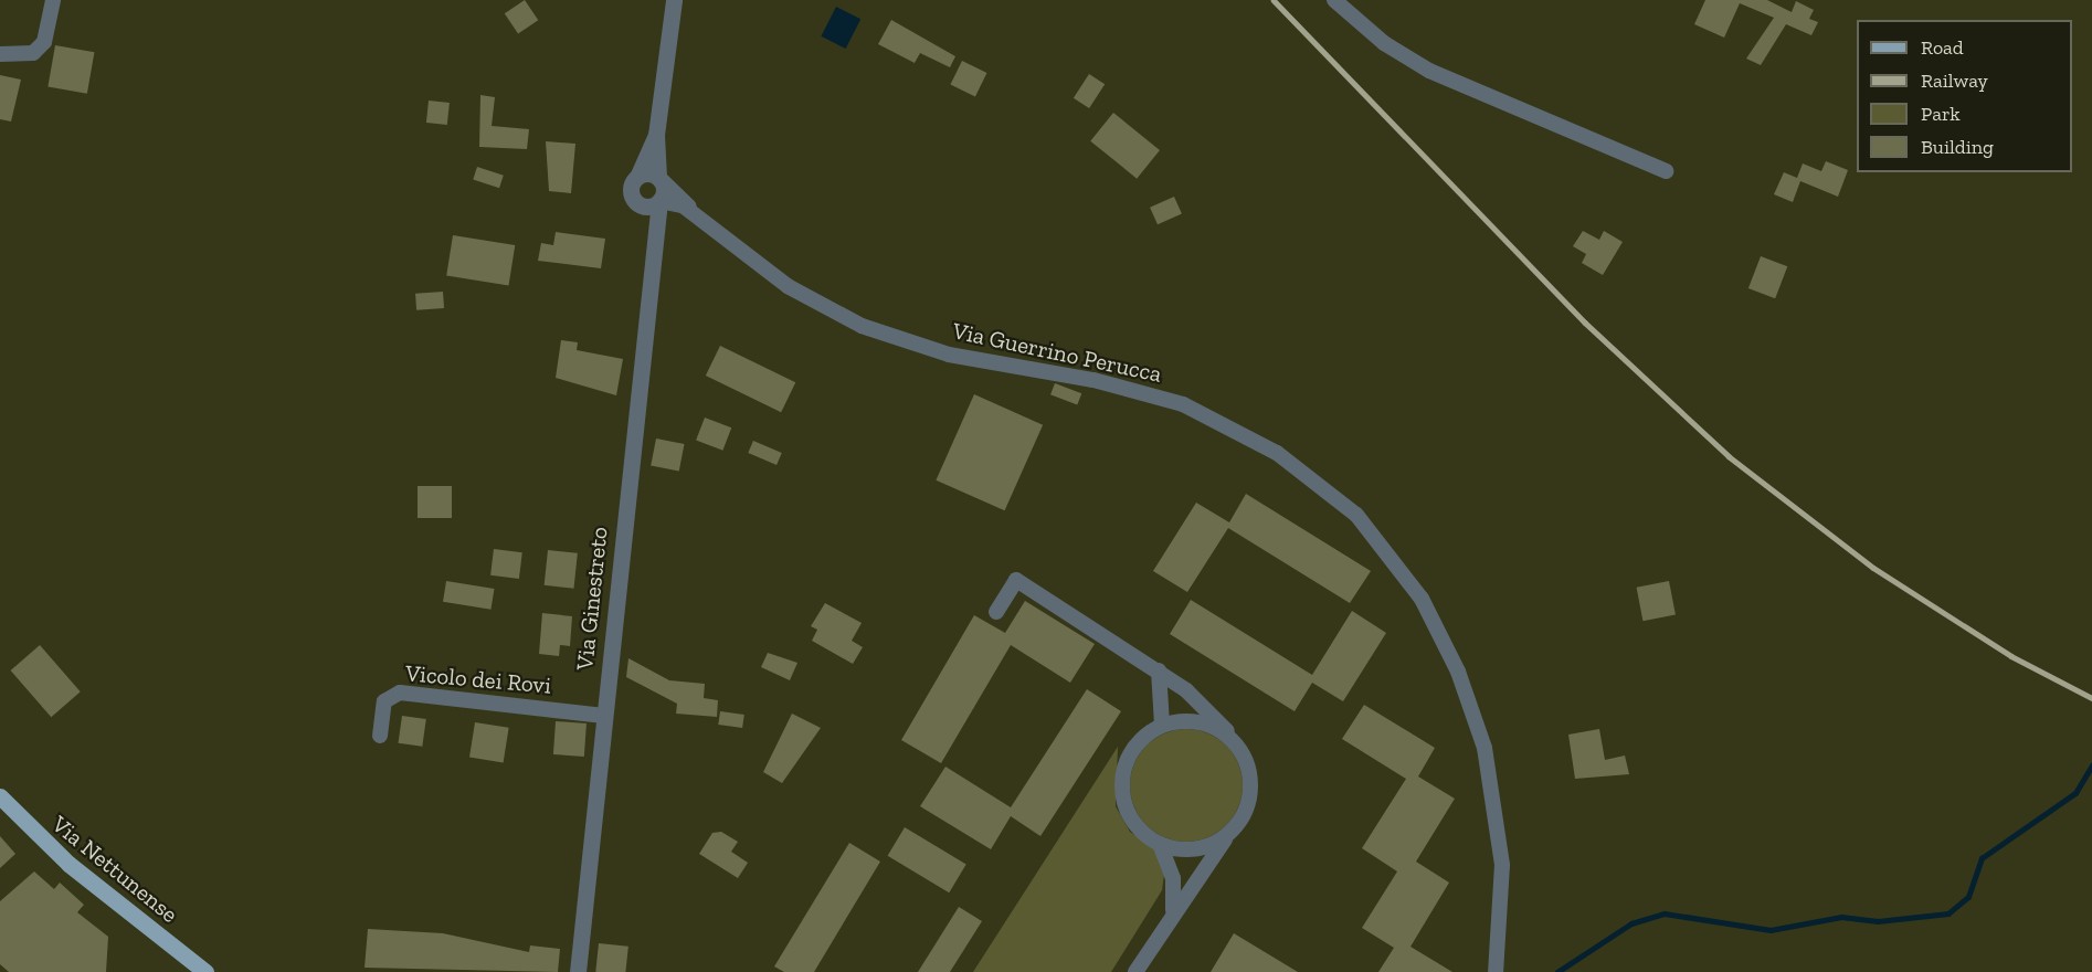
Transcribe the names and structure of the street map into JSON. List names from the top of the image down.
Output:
{
  "streets": {
    "main road": ["Via Nettunense"],
    "street": ["Via Guerrino Perucca", "Via Ginestreto", "Vicolo dei Rovi"]
  },
  "crossings": [
    ["Via Guerrino Perucca", "Via Ginestreto"],
    ["Via Ginestreto", "Vicolo dei Rovi"]
  ],
  "legend": [
    "Road",
    "Railway",
    "Park",
    "Building"
  ]
}
